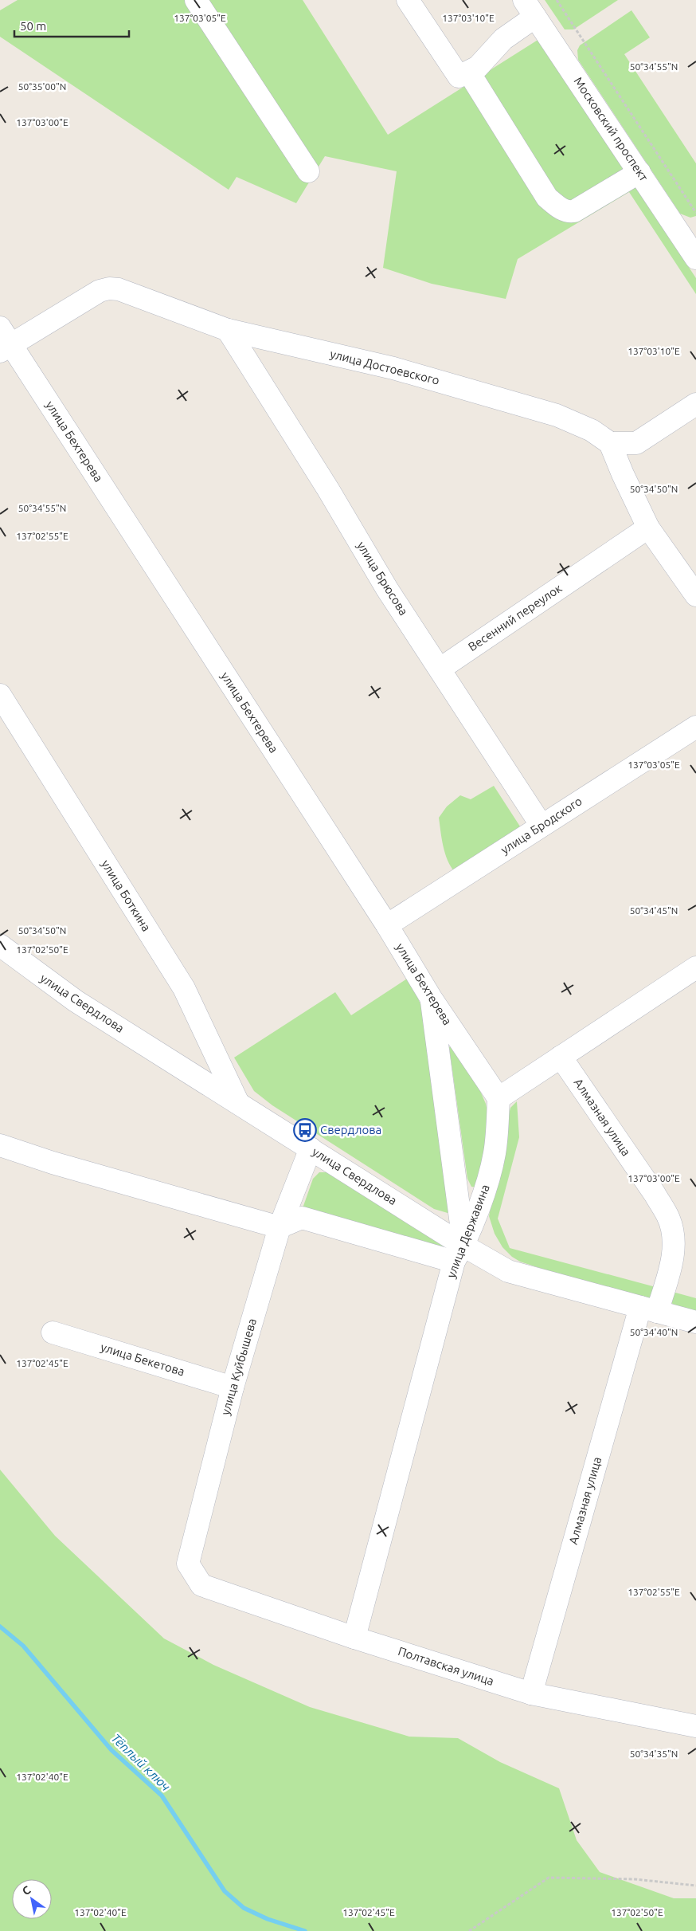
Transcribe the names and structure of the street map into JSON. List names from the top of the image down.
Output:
{
  "streets": {
    "street": [
      "Московский проспект",
      "улица Достоевского",
      "улица Бехтерева",
      "улица Брюсова",
      "Весенний переулок",
      "улица Бродского",
      "улица Боткина",
      "улица Свердлова",
      "Алмазная улица",
      "улица Державина",
      "улица Бекетова",
      "улица Куйбышева",
      "Полтавская улица"
    ]
  },
  "crossings": [
    ["улица Достоевского", "улица Бехтерева"],
    ["улица Достоевского", "улица Брюсова"],
    ["улица Бехтерева", "улица Бродского"],
    ["улица Бехтерева", "улица Державина"],
    ["улица Брюсова", "Весенний переулок"],
    ["улица Брюсова", "улица Бродского"],
    ["улица Боткина", "улица Свердлова"],
    ["улица Свердлова", "Алмазная улица"],
    ["улица Свердлова", "улица Державина"],
    ["улица Свердлова", "улица Куйбышева"],
    ["Алмазная улица", "Полтавская улица"],
    ["улица Державина", "Полтавская улица"],
    ["улица Бекетова", "улица Куйбышева"],
    ["улица Куйбышева", "Полтавская улица"]
  ],
  "water": ["Тёплый ключ"],
  "places": {
    "bus stop": ["Свердлова"]
  },
  "scale_bar": "50 m",
  "north": "top left",
  "coordinates": [
    "137°03'05\"E",
    "137°03'10\"E",
    "50°34'55\"N",
    "50°35'00\"N",
    "137°03'00\"E",
    "50°34'50\"N",
    "137°02'55\"E",
    "50°34'45\"N",
    "137°02'50\"E",
    "50°34'40\"N",
    "137°02'45\"E",
    "50°34'35\"N",
    "137°02'40\"E"
  ]
}
